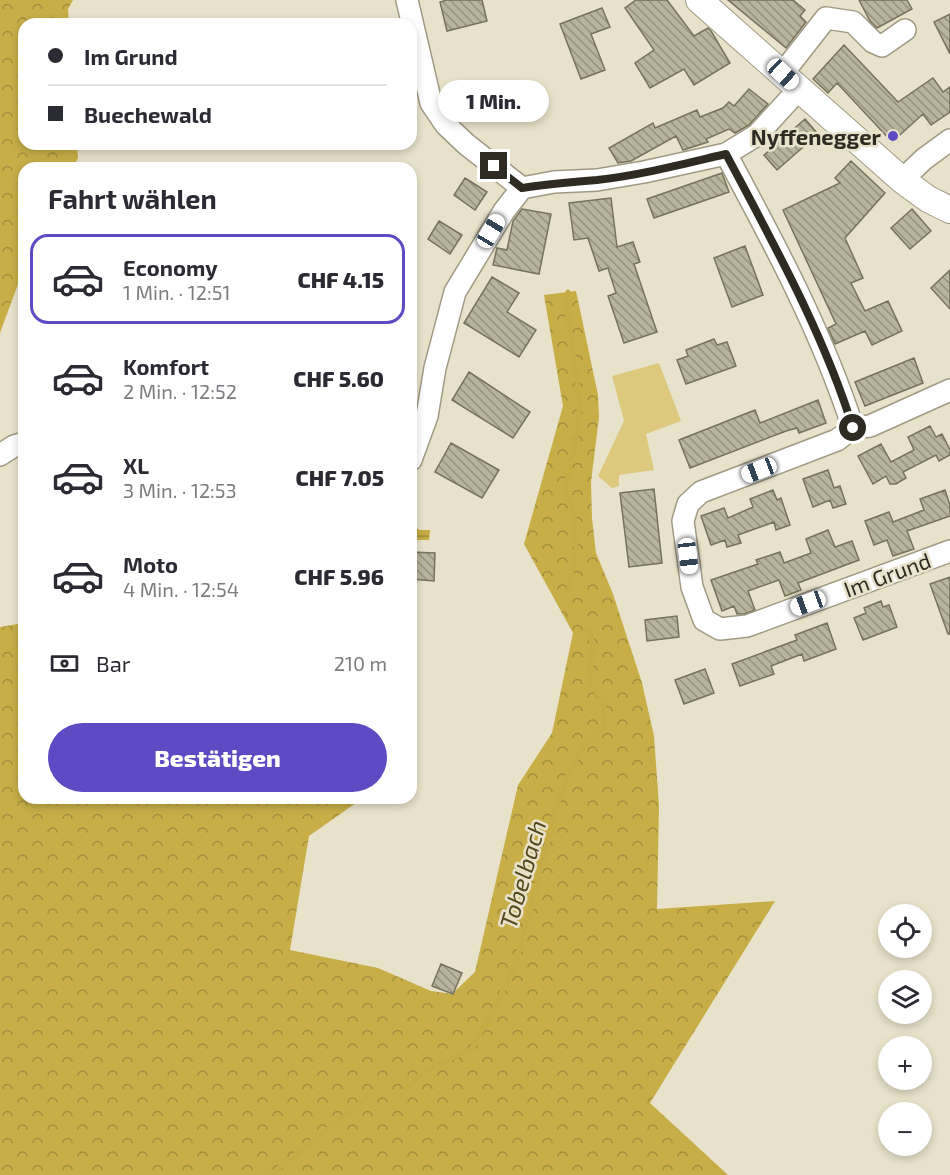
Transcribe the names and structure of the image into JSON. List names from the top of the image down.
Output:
{
  "streets": {
    "street": ["Im Grund"]
  },
  "water": ["Tobelbach"],
  "places": ["Nyffenegger"],
  "page": {
    "banner": ["Im Grund", "Buechewald"],
    "bubble": "1 Min.",
    "heading": "Fahrt wählen",
    "list": [
      {
        "name": "Economy",
        "note": "1 Min. · 12:51",
        "value": "CHF 4.15"
      },
      {
        "name": "Komfort",
        "note": "2 Min. · 12:52",
        "value": "CHF 5.60"
      },
      {
        "name": "XL",
        "note": "3 Min. · 12:53",
        "value": "CHF 7.05"
      },
      {
        "name": "Moto",
        "note": "4 Min. · 12:54",
        "value": "CHF 5.96"
      }
    ],
    "pay": ["Bar", "210 m"],
    "buttons": "Bestätigen",
    "map_buttons": ["+", "−"]
  }
}
